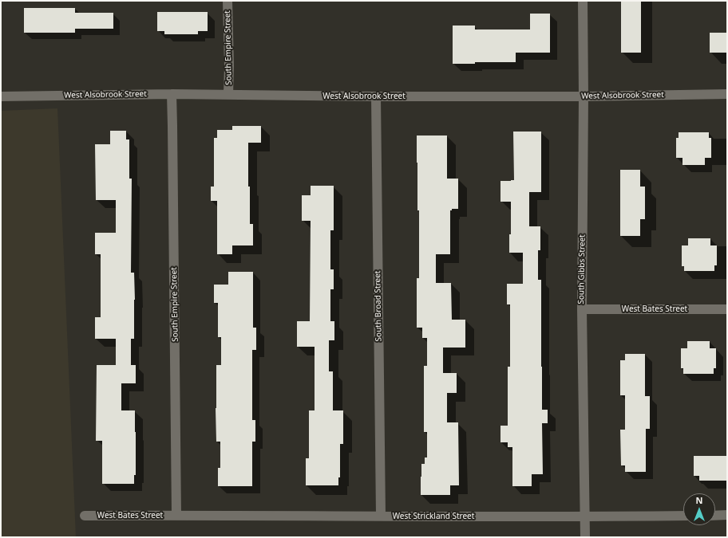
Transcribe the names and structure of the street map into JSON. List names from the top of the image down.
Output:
{
  "streets": {
    "street": [
      "South Empire Street",
      "West Alsobrook Street",
      "South Gibbs Street",
      "South Broad Street",
      "West Bates Street",
      "West Strickland Street"
    ]
  },
  "crossings": [
    ["South Empire Street", "West Alsobrook Street"],
    ["South Empire Street", "West Bates Street"],
    ["South Empire Street", "West Strickland Street"],
    ["West Alsobrook Street", "South Gibbs Street"],
    ["West Alsobrook Street", "South Broad Street"],
    ["South Gibbs Street", "West Bates Street"],
    ["South Gibbs Street", "West Strickland Street"],
    ["South Broad Street", "West Strickland Street"],
    ["West Bates Street", "West Strickland Street"]
  ],
  "north": "top"
}
